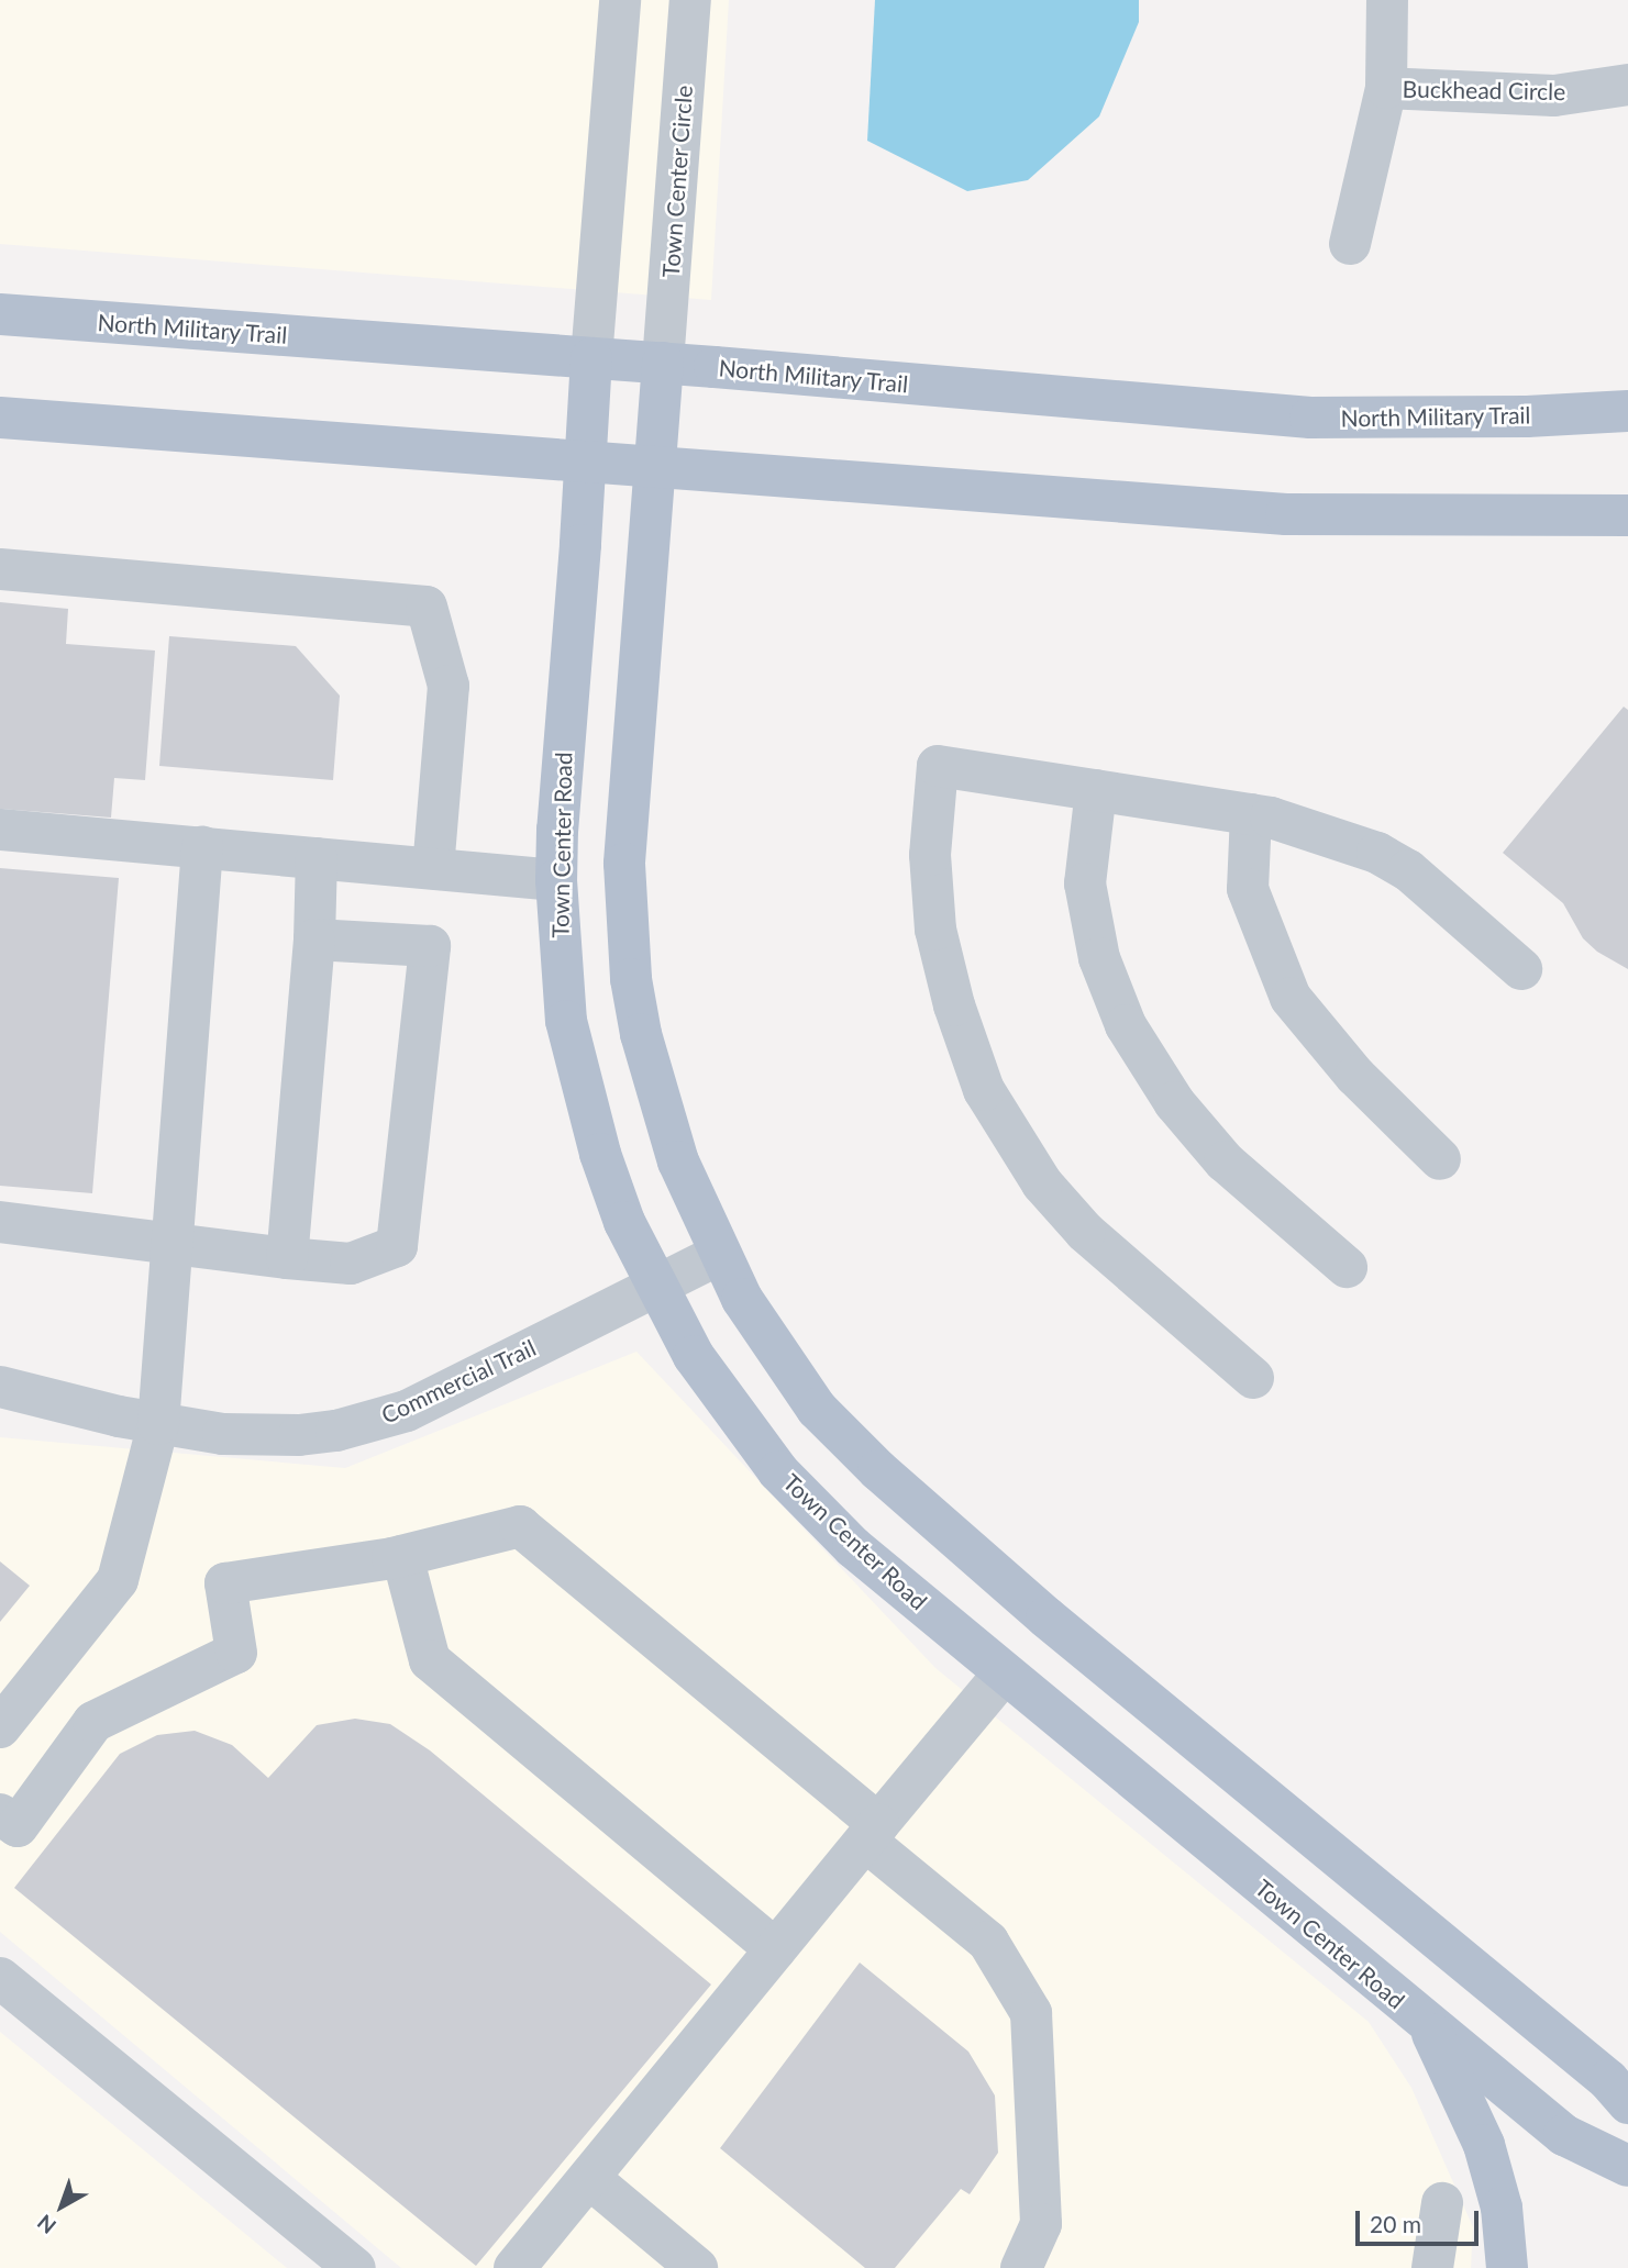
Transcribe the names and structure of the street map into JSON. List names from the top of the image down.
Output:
{
  "streets": {
    "main road": ["North Military Trail", "Town Center Road"],
    "street": ["Buckhead Circle", "Town Center Circle", "Commercial Trail"]
  },
  "crossings": [
    ["Town Center Circle", "North Military Trail"],
    ["North Military Trail", "Town Center Road"],
    ["Town Center Road", "Commercial Trail"]
  ],
  "scale_bar": "20 m",
  "north": "bottom left"
}
